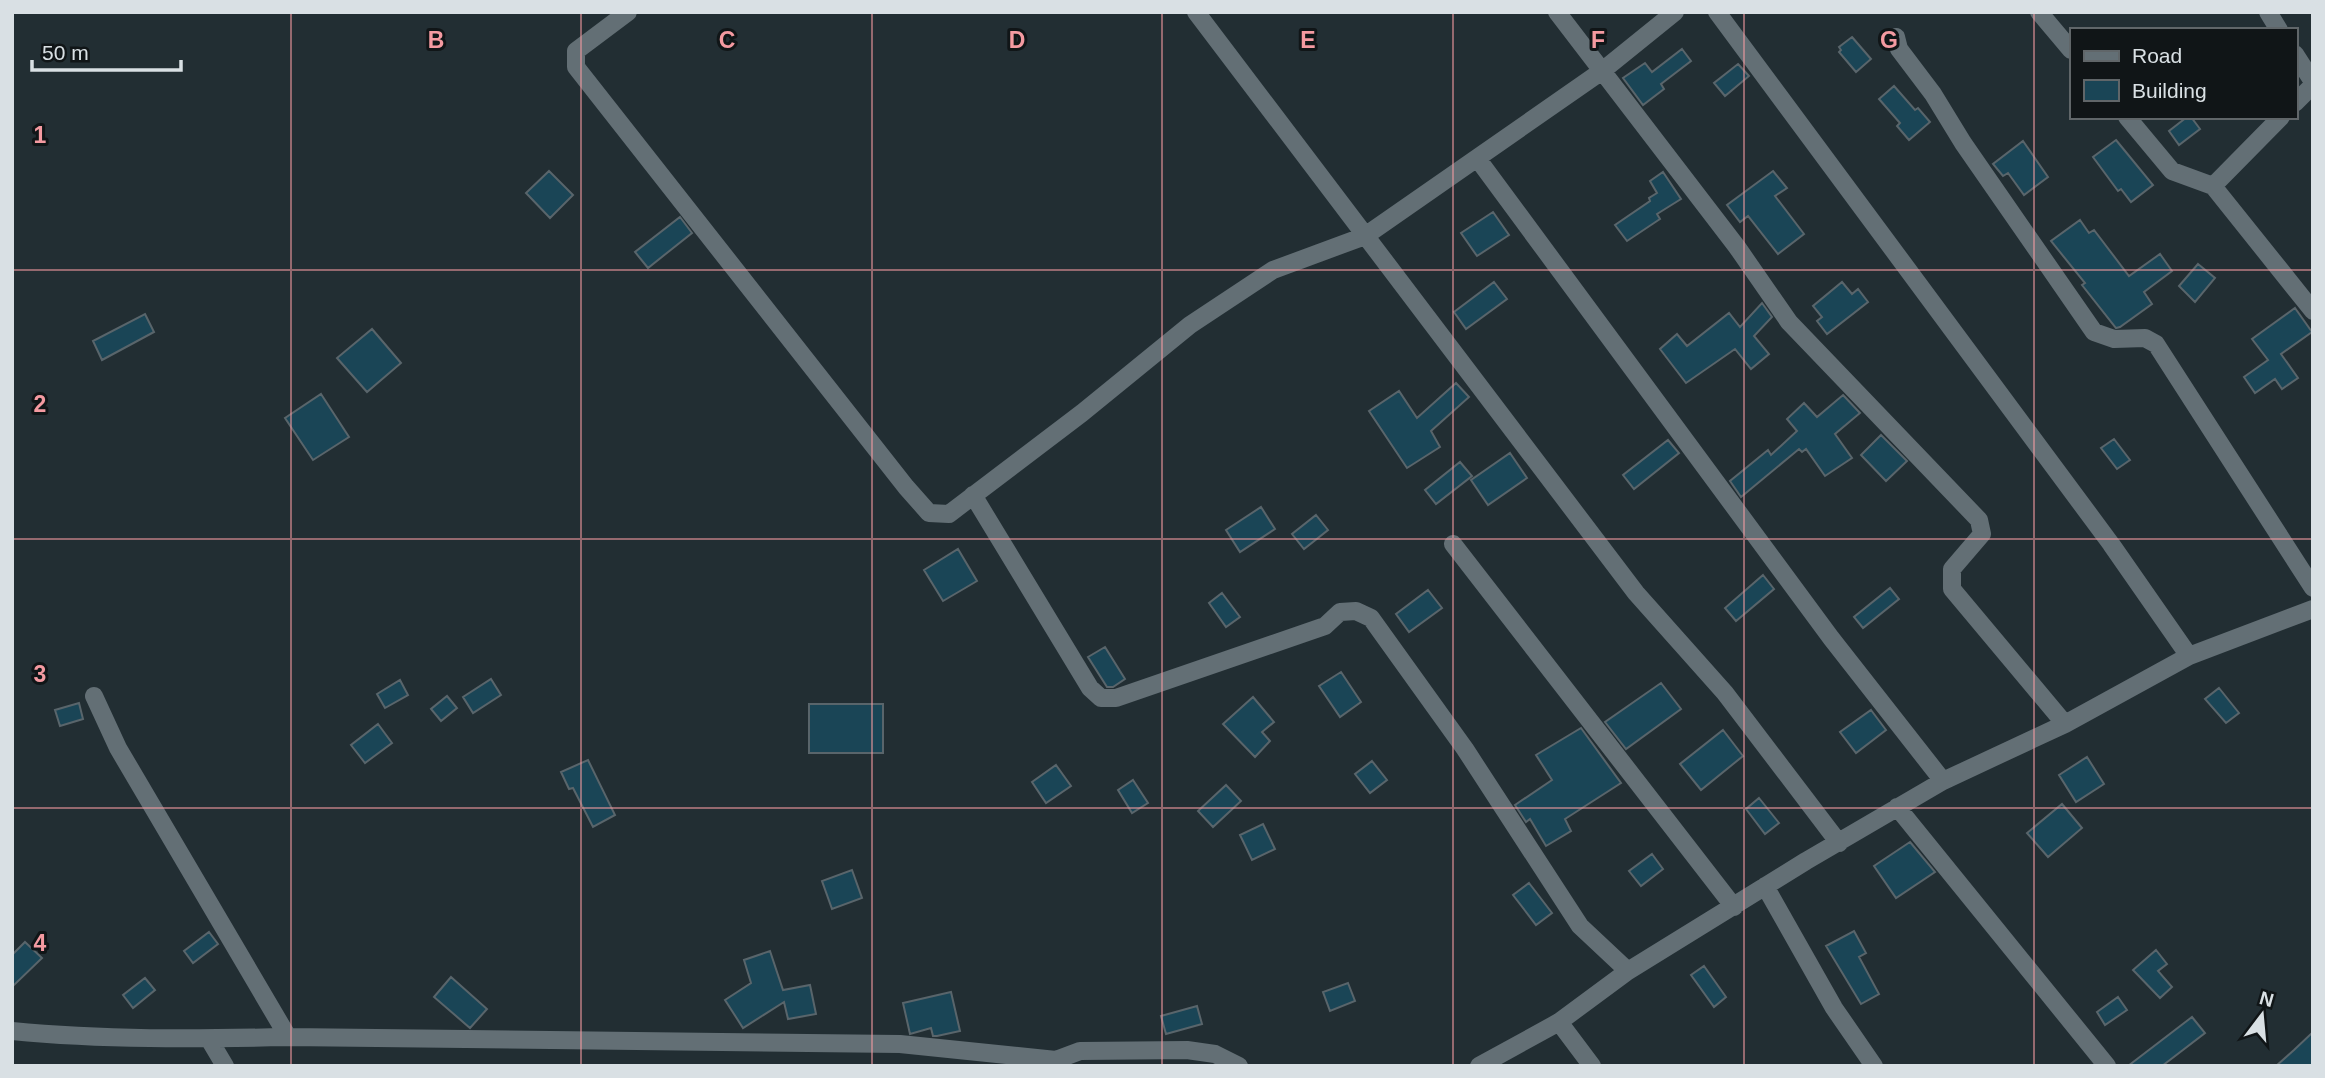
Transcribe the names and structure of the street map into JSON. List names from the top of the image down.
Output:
{
  "legend": ["Road", "Building"],
  "scale_bar": "50 m",
  "north": "top",
  "grid": {
    "columns": [
      "B",
      "C",
      "D",
      "E",
      "F",
      "G"
    ],
    "rows": [
      "1",
      "2",
      "3",
      "4"
    ]
  }
}
